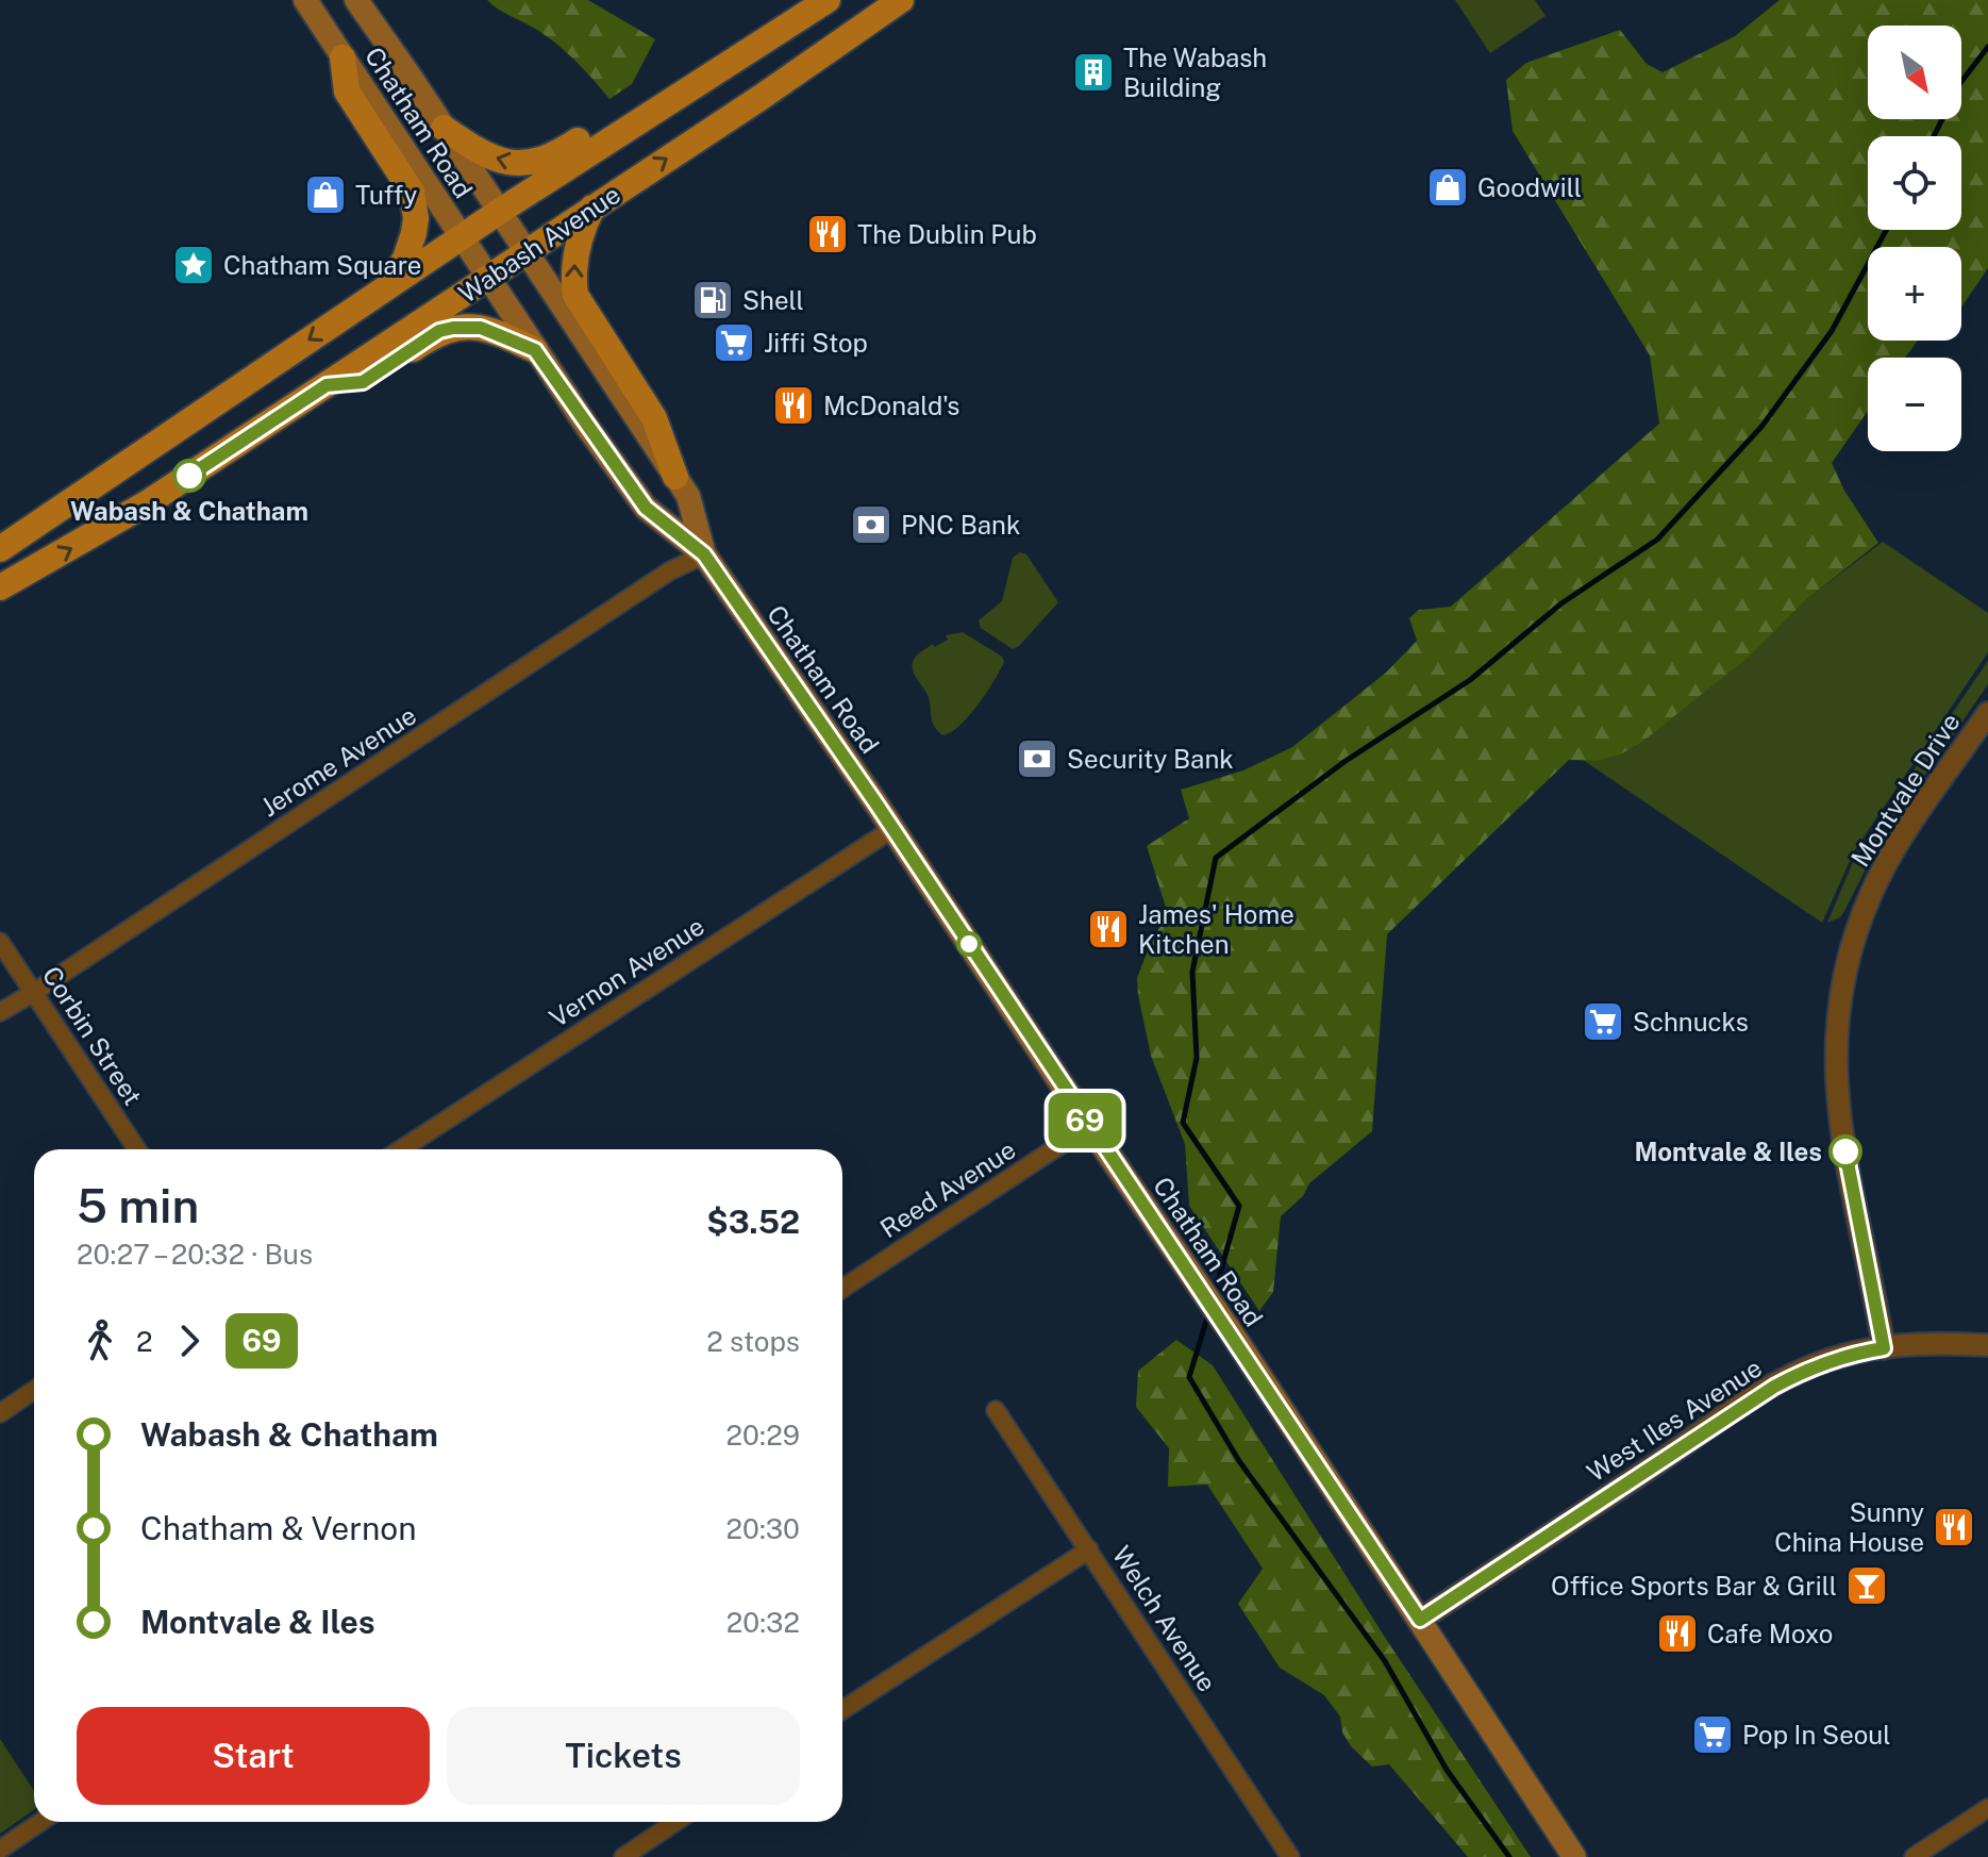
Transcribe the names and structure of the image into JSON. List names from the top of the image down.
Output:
{
  "streets": {
    "main road": ["Chatham Road", "Wabash Avenue"],
    "street": [
      "Jerome Avenue",
      "Montvale Drive",
      "Vernon Avenue",
      "Corbin Street",
      "Reed Avenue",
      "West Iles Avenue",
      "Welch Avenue"
    ]
  },
  "crossings": [
    ["Chatham Road", "Wabash Avenue"],
    ["Chatham Road", "Jerome Avenue"],
    ["Chatham Road", "Vernon Avenue"],
    ["Chatham Road", "Reed Avenue"],
    ["Chatham Road", "West Iles Avenue"],
    ["Jerome Avenue", "Corbin Street"],
    ["Montvale Drive", "West Iles Avenue"]
  ],
  "places": {
    "building": ["The Wabash Building"],
    "shop": ["Goodwill", "Tuffy"],
    "restaurant": [
      "The Dublin Pub",
      "McDonald's",
      "James' Home Kitchen",
      "Sunny China House",
      "Cafe Moxo"
    ],
    "place": ["Chatham Square"],
    "fuel station": ["Shell"],
    "supermarket": ["Jiffi Stop", "Schnucks", "Pop In Seoul"],
    "other": ["Wabash & Chatham", "Montvale & Iles"],
    "bank": ["PNC Bank", "Security Bank"],
    "bar": ["Office Sports Bar & Grill"]
  },
  "lines": ["bus line 69"],
  "north": "bottom right",
  "page": {
    "on_map": "69",
    "map_buttons": ["+", "−"],
    "heading": ["5 min", "20:27 – 20:32 · Bus", "$3.52"],
    "legs": ["2", "69", "2 stops"],
    "list": [
      {
        "name": "Wabash & Chatham",
        "value": "20:29"
      },
      {
        "name": "Chatham & Vernon",
        "value": "20:30"
      },
      {
        "name": "Montvale & Iles",
        "value": "20:32"
      }
    ],
    "buttons": ["Start", "Tickets"]
  }
}
